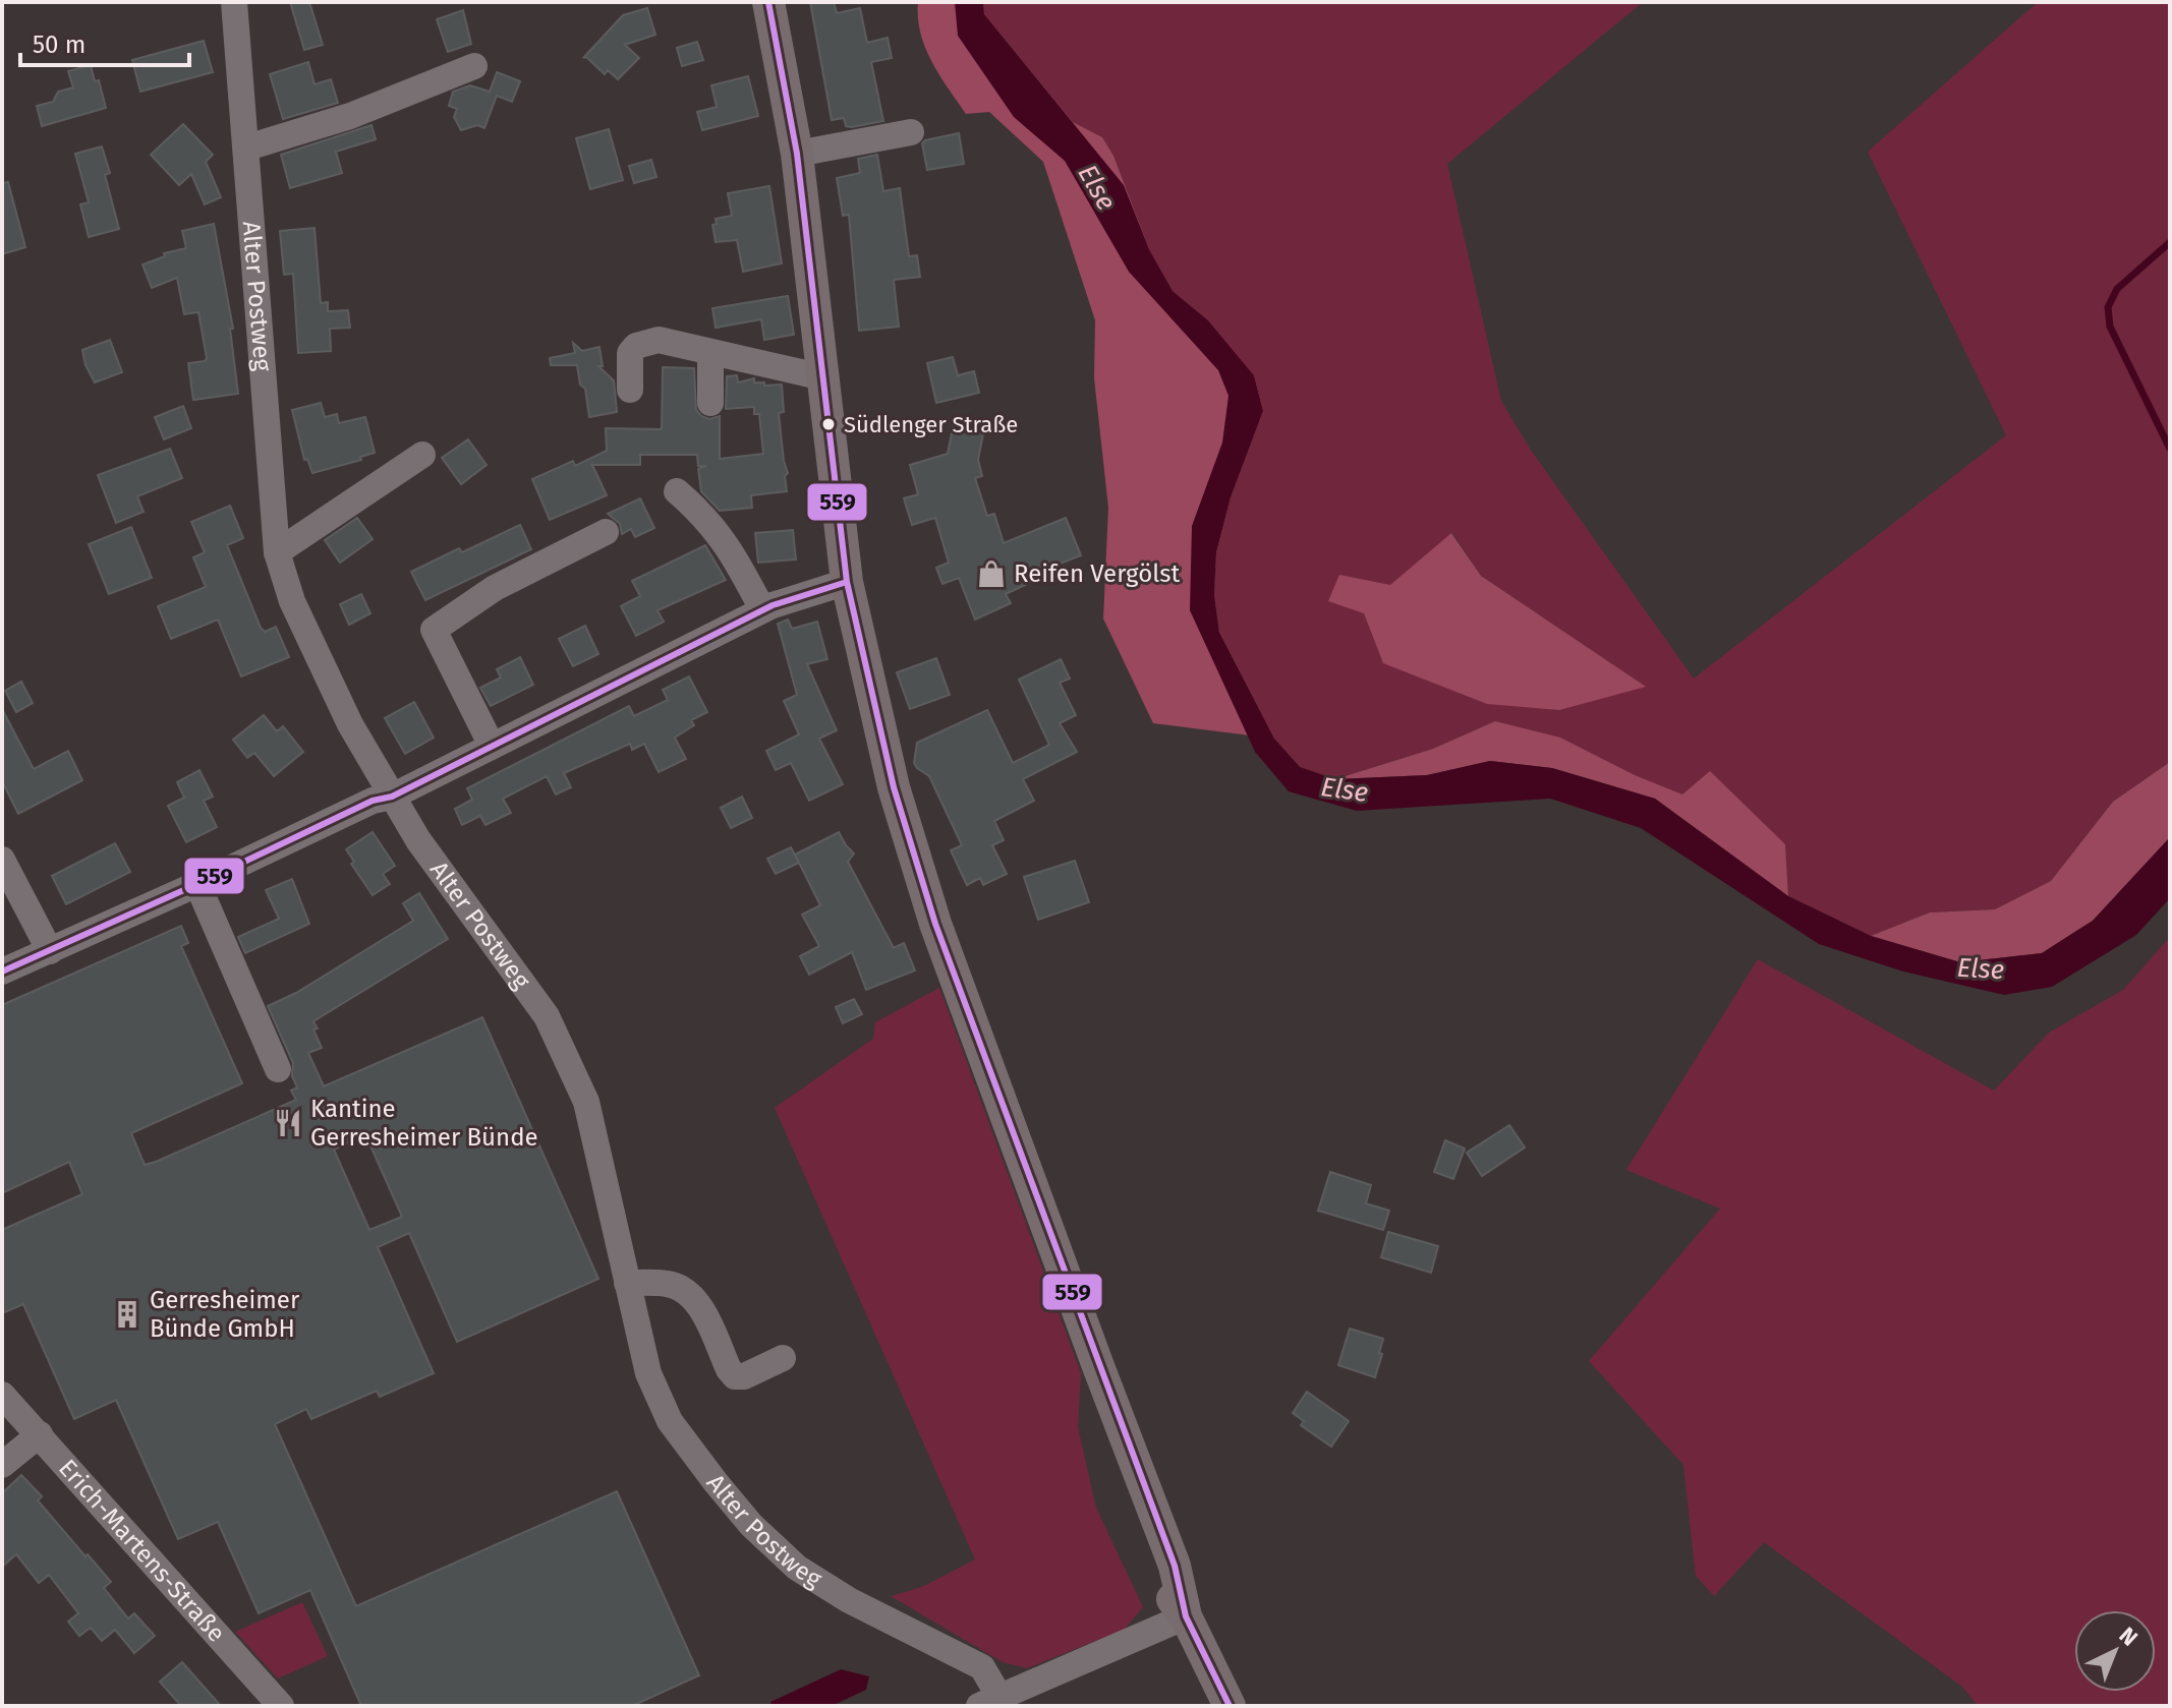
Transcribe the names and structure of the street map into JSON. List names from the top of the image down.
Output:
{
  "streets": {
    "street": ["Alter Postweg", "Erich-Martens-Straße"]
  },
  "water": ["Else"],
  "places": {
    "other": ["Südlenger Straße"],
    "shop": ["Reifen Vergölst"],
    "restaurant": ["Kantine Gerresheimer Bünde"],
    "building": ["Gerresheimer Bünde GmbH"]
  },
  "lines": ["transit line 559"],
  "scale_bar": "50 m",
  "north": "top right"
}
